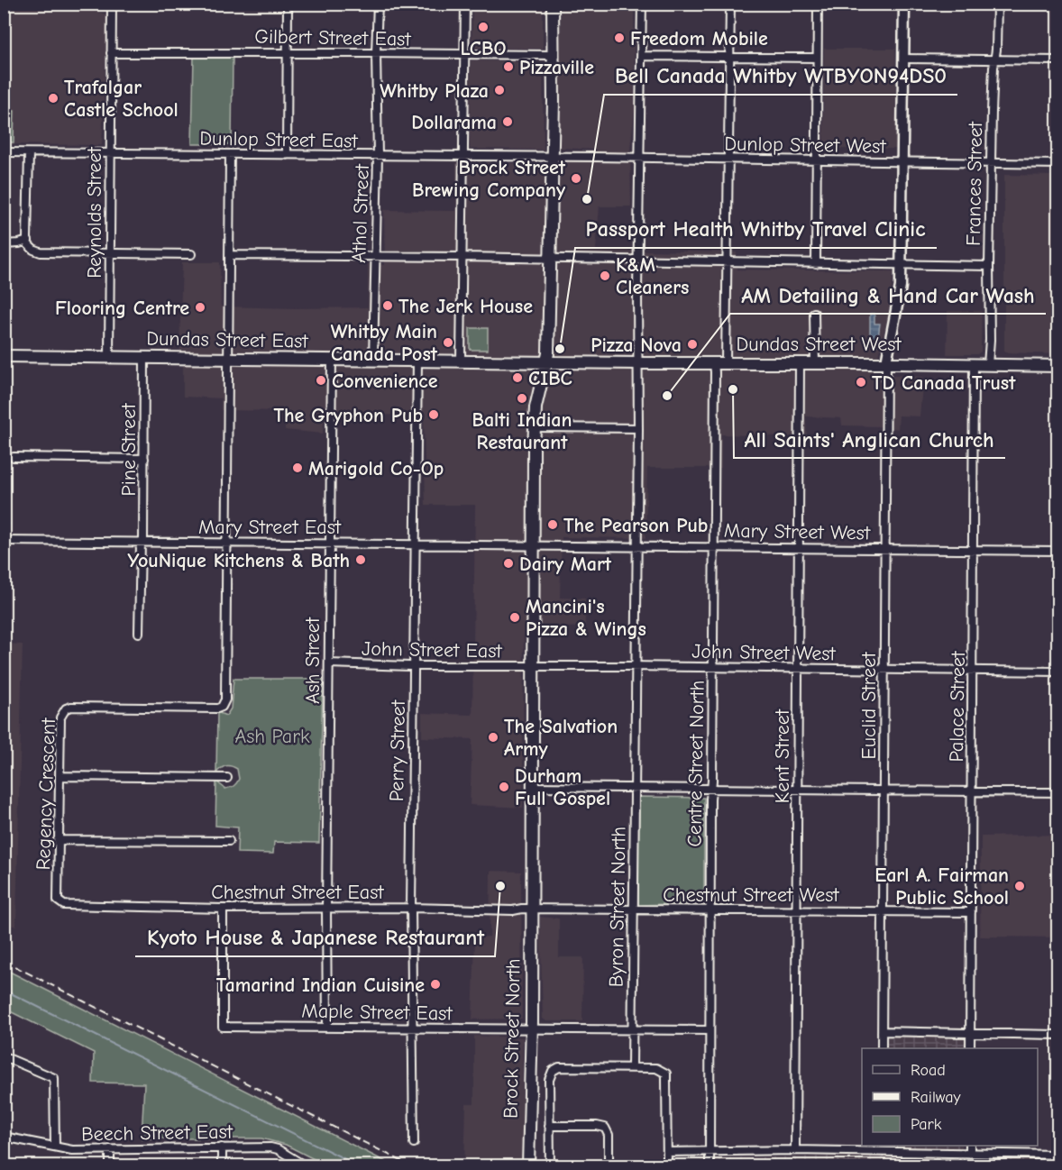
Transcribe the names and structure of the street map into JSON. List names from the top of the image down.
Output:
{
  "streets": {
    "main road": ["Dundas Street East", "Dundas Street West", "Brock Street North"],
    "street": [
      "Gilbert Street East",
      "Dunlop Street East",
      "Dunlop Street West",
      "Frances Street",
      "Reynolds Street",
      "Athol Street",
      "Pine Street",
      "Mary Street East",
      "Mary Street West",
      "John Street East",
      "John Street West",
      "Ash Street",
      "Euclid Street",
      "Palace Street",
      "Perry Street",
      "Kent Street",
      "Centre Street North",
      "Regency Crescent",
      "Chestnut Street East",
      "Chestnut Street West",
      "Byron Street North",
      "Maple Street East",
      "Beech Street East"
    ]
  },
  "crossings": [
    ["Gilbert Street East", "Reynolds Street"],
    ["Gilbert Street East", "Athol Street"],
    ["Gilbert Street East", "Brock Street North"],
    ["Dunlop Street East", "Dunlop Street West"],
    ["Dunlop Street East", "Reynolds Street"],
    ["Dunlop Street East", "Athol Street"],
    ["Dunlop Street East", "Brock Street North"],
    ["Dunlop Street West", "Frances Street"],
    ["Dunlop Street West", "Byron Street North"],
    ["Dunlop Street West", "Brock Street North"],
    ["Frances Street", "Dundas Street West"],
    ["Reynolds Street", "Dundas Street East"],
    ["Athol Street", "Dundas Street East"],
    ["Dundas Street East", "Dundas Street West"],
    ["Dundas Street East", "Pine Street"],
    ["Dundas Street East", "Ash Street"],
    ["Dundas Street East", "Perry Street"],
    ["Dundas Street East", "Brock Street North"],
    ["Dundas Street West", "Euclid Street"],
    ["Dundas Street West", "Palace Street"],
    ["Dundas Street West", "Kent Street"],
    ["Dundas Street West", "Centre Street North"],
    ["Dundas Street West", "Byron Street North"],
    ["Dundas Street West", "Brock Street North"],
    ["Pine Street", "Mary Street East"],
    ["Mary Street East", "Mary Street West"],
    ["Mary Street East", "Ash Street"],
    ["Mary Street East", "Perry Street"],
    ["Mary Street East", "Regency Crescent"],
    ["Mary Street East", "Brock Street North"],
    ["Mary Street West", "Euclid Street"],
    ["Mary Street West", "Palace Street"],
    ["Mary Street West", "Kent Street"],
    ["Mary Street West", "Centre Street North"],
    ["Mary Street West", "Byron Street North"],
    ["Mary Street West", "Brock Street North"],
    ["John Street East", "John Street West"],
    ["John Street East", "Ash Street"],
    ["John Street East", "Perry Street"],
    ["John Street East", "Brock Street North"],
    ["John Street West", "Euclid Street"],
    ["John Street West", "Palace Street"],
    ["John Street West", "Kent Street"],
    ["John Street West", "Centre Street North"],
    ["John Street West", "Byron Street North"],
    ["John Street West", "Brock Street North"],
    ["Ash Street", "Chestnut Street East"],
    ["Ash Street", "Maple Street East"],
    ["Euclid Street", "Chestnut Street West"],
    ["Palace Street", "Chestnut Street West"],
    ["Perry Street", "Chestnut Street East"],
    ["Perry Street", "Maple Street East"],
    ["Kent Street", "Chestnut Street West"],
    ["Centre Street North", "Chestnut Street West"],
    ["Centre Street North", "Maple Street East"],
    ["Regency Crescent", "Chestnut Street East"],
    ["Chestnut Street East", "Chestnut Street West"],
    ["Chestnut Street East", "Maple Street East"],
    ["Chestnut Street East", "Brock Street North"],
    ["Chestnut Street West", "Byron Street North"],
    ["Chestnut Street West", "Brock Street North"],
    ["Byron Street North", "Maple Street East"],
    ["Maple Street East", "Brock Street North"]
  ],
  "parks": ["Ash Park"],
  "places": [
    "LCBO",
    "Freedom Mobile",
    "Pizzaville",
    "Whitby Plaza",
    "Trafalgar Castle School",
    "Dollarama",
    "Brock Street Brewing Company",
    "Bell Canada Whitby WTBYON94DS0",
    "K&M Cleaners",
    "The Jerk House",
    "Flooring Centre",
    "Whitby Main Canada Post",
    "Pizza Nova",
    "Passport Health Whitby Travel Clinic",
    "CIBC",
    "Convenience",
    "TD Canada Trust",
    "All Saints' Anglican Church",
    "AM Detailing & Hand Car Wash",
    "Balti Indian Restaurant",
    "The Gryphon Pub",
    "Marigold Co-Op",
    "The Pearson Pub",
    "YouNique Kitchens & Bath",
    "Dairy Mart",
    "Mancini's Pizza & Wings",
    "The Salvation Army",
    "Durham Full Gospel",
    "Kyoto House & Japanese Restaurant",
    "Earl A. Fairman Public School",
    "Tamarind Indian Cuisine"
  ],
  "legend": ["Road", "Railway", "Park"]
}
